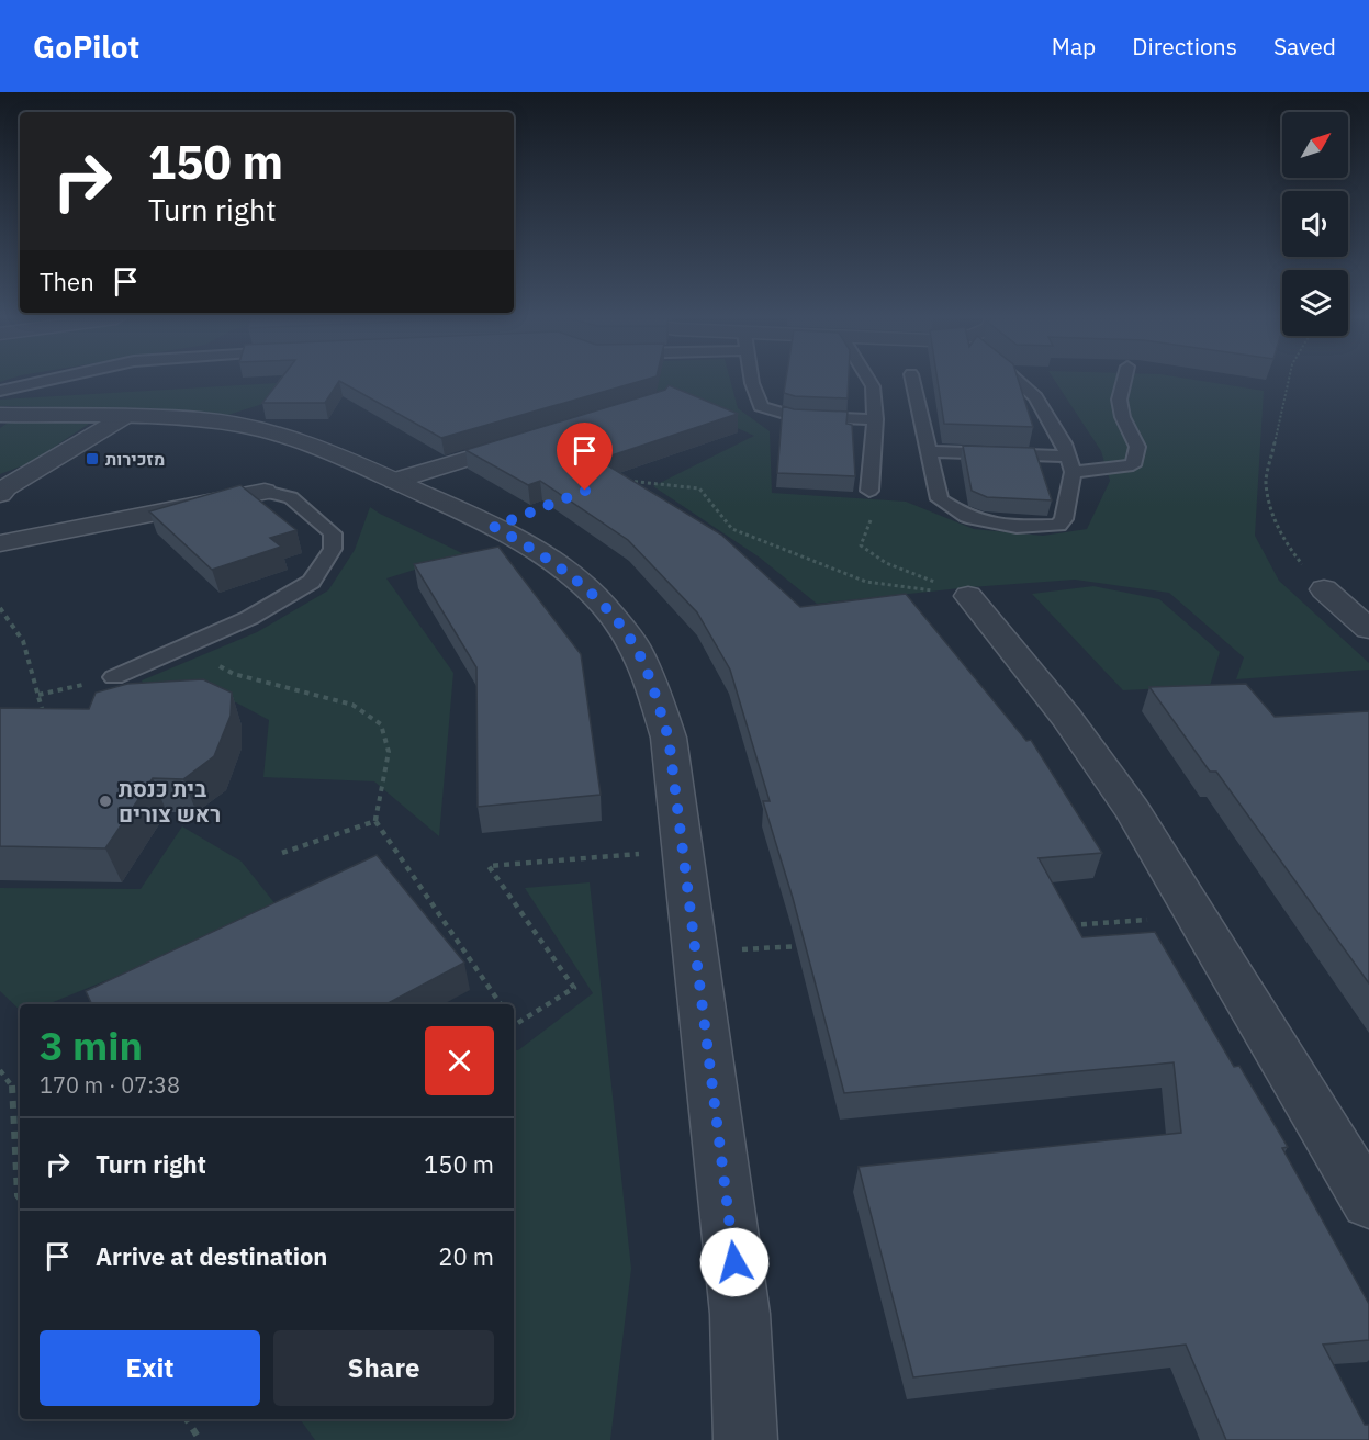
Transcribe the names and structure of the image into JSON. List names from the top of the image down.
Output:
{
  "places": {
    "transit": ["מזכירות"],
    "other": ["בית כנסת ראש צורים"]
  },
  "north": "top right",
  "page": {
    "header": "GoPilot",
    "nav": ["Map", "Directions", "Saved"],
    "turn": ["150 m", "Turn right"],
    "then": "Then",
    "heading": ["3 min", "170 m · 07:38"],
    "list": [
      {
        "name": "Turn right",
        "value": "150 m"
      },
      {
        "name": "Arrive at destination",
        "value": "20 m"
      }
    ],
    "buttons": ["Exit", "Share"]
  }
}
